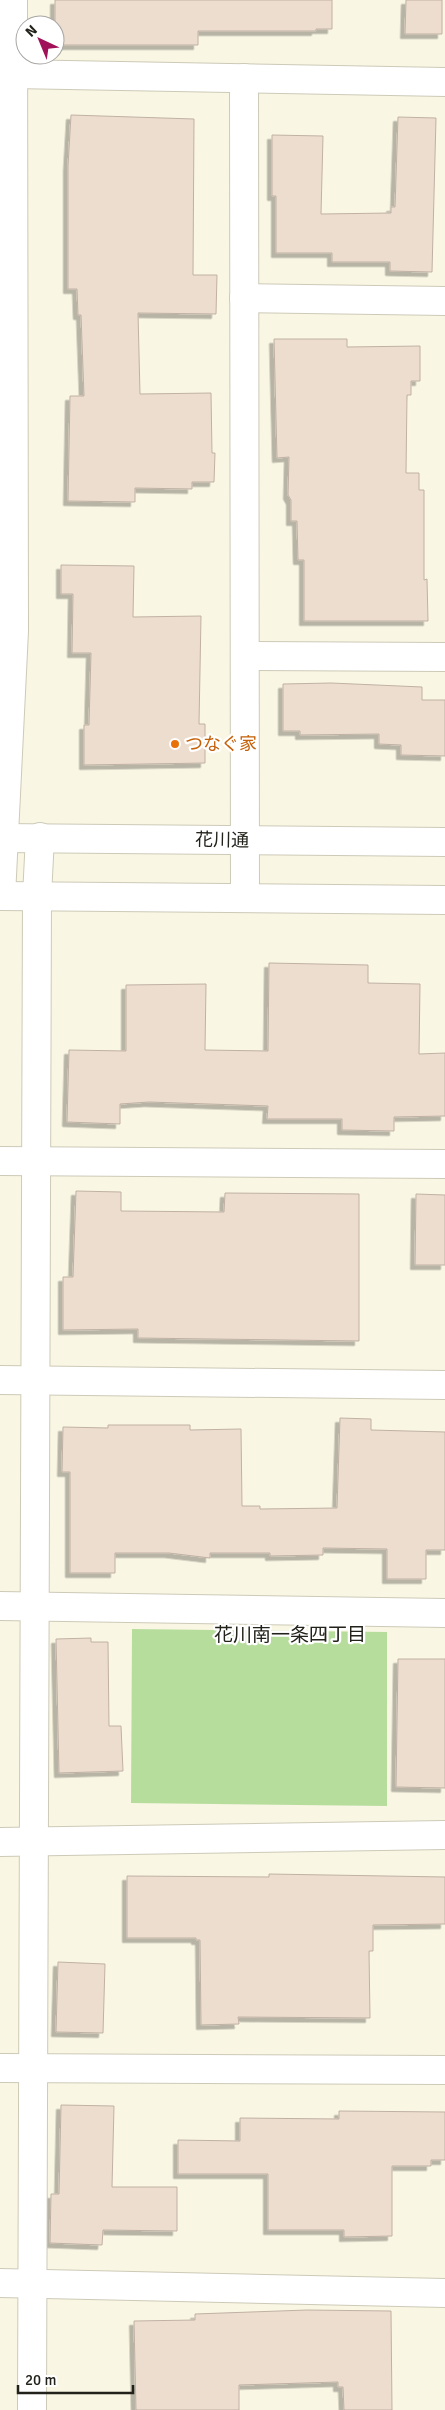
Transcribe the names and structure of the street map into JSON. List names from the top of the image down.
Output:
{
  "streets": {
    "street": ["花川通"]
  },
  "districts": ["花川南一条四丁目"],
  "places": ["つなぐ家"],
  "scale_bar": "20 m",
  "north": "top left"
}
